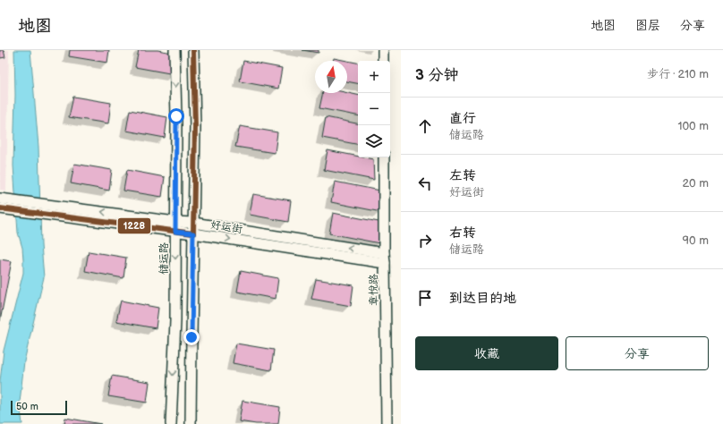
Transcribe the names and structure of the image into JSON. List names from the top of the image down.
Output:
{
  "streets": {
    "street": ["好运街", "储运路", "章悦路"]
  },
  "crossings": [
    ["好运街", "储运路"],
    ["好运街", "章悦路"]
  ],
  "lines": ["transit line 1228"],
  "scale_bar": "50 m",
  "north": "top",
  "page": {
    "header": "地图",
    "nav": ["地图", "图层", "分享"],
    "heading": ["3 分钟", "步行 · 210 m"],
    "map_buttons": ["+", "−"],
    "list": [
      ["直行", "储运路", "100 m"],
      ["左转", "好运街", "20 m"],
      ["右转", "储运路", "90 m"],
      "到达目的地"
    ],
    "buttons": ["收藏", "分享"],
    "scale": "50 m"
  }
}
